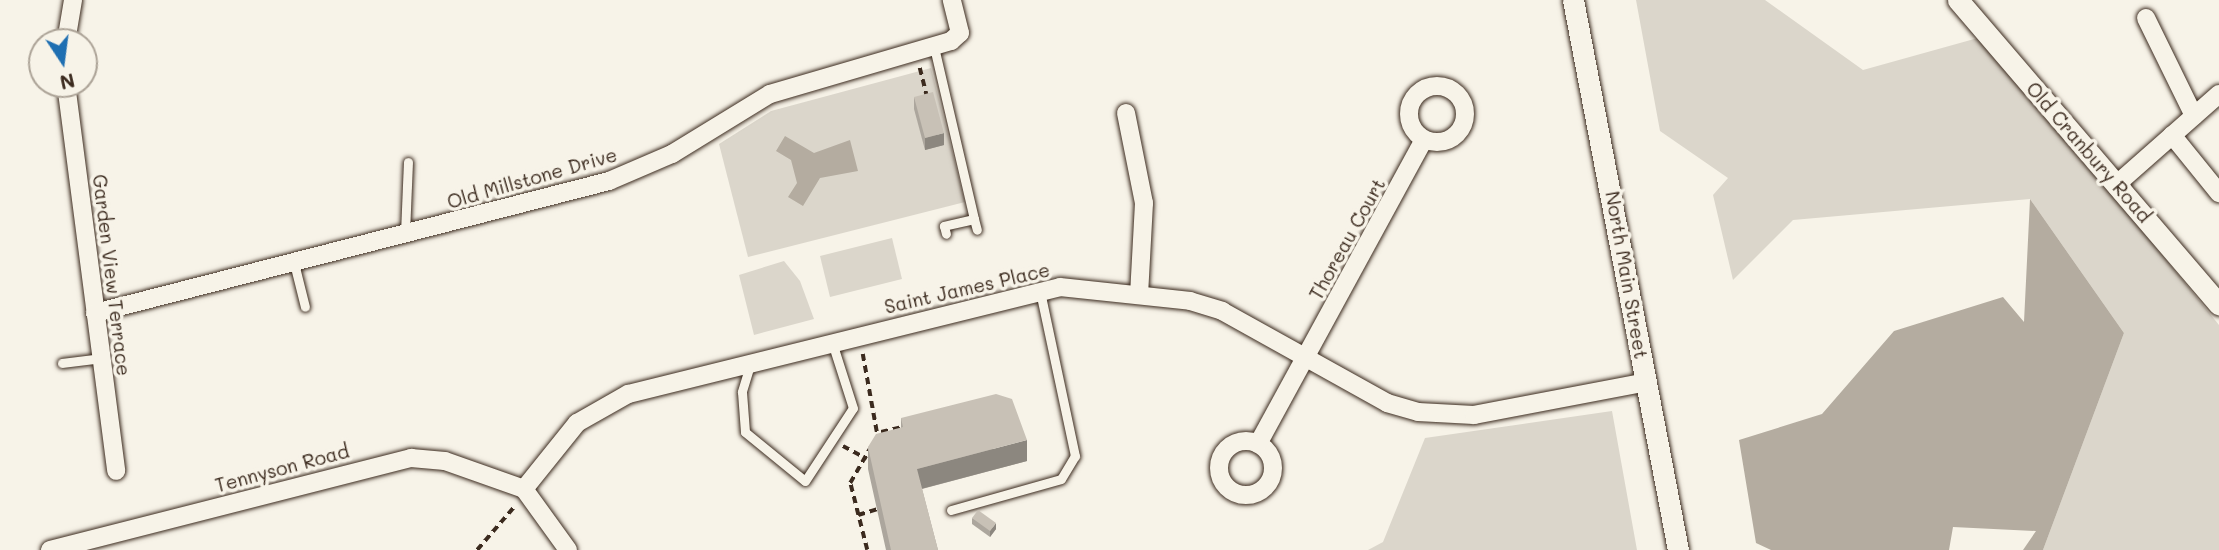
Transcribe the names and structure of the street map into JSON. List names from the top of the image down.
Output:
{
  "streets": {
    "street": [
      "Old Cranbury Road",
      "Old Millstone Drive",
      "Thoreau Court",
      "Garden View Terrace",
      "North Main Street",
      "Saint James Place",
      "Tennyson Road"
    ]
  },
  "crossings": [
    ["Old Millstone Drive", "Garden View Terrace"],
    ["Thoreau Court", "Saint James Place"],
    ["North Main Street", "Saint James Place"],
    ["Saint James Place", "Tennyson Road"]
  ],
  "north": "bottom"
}
